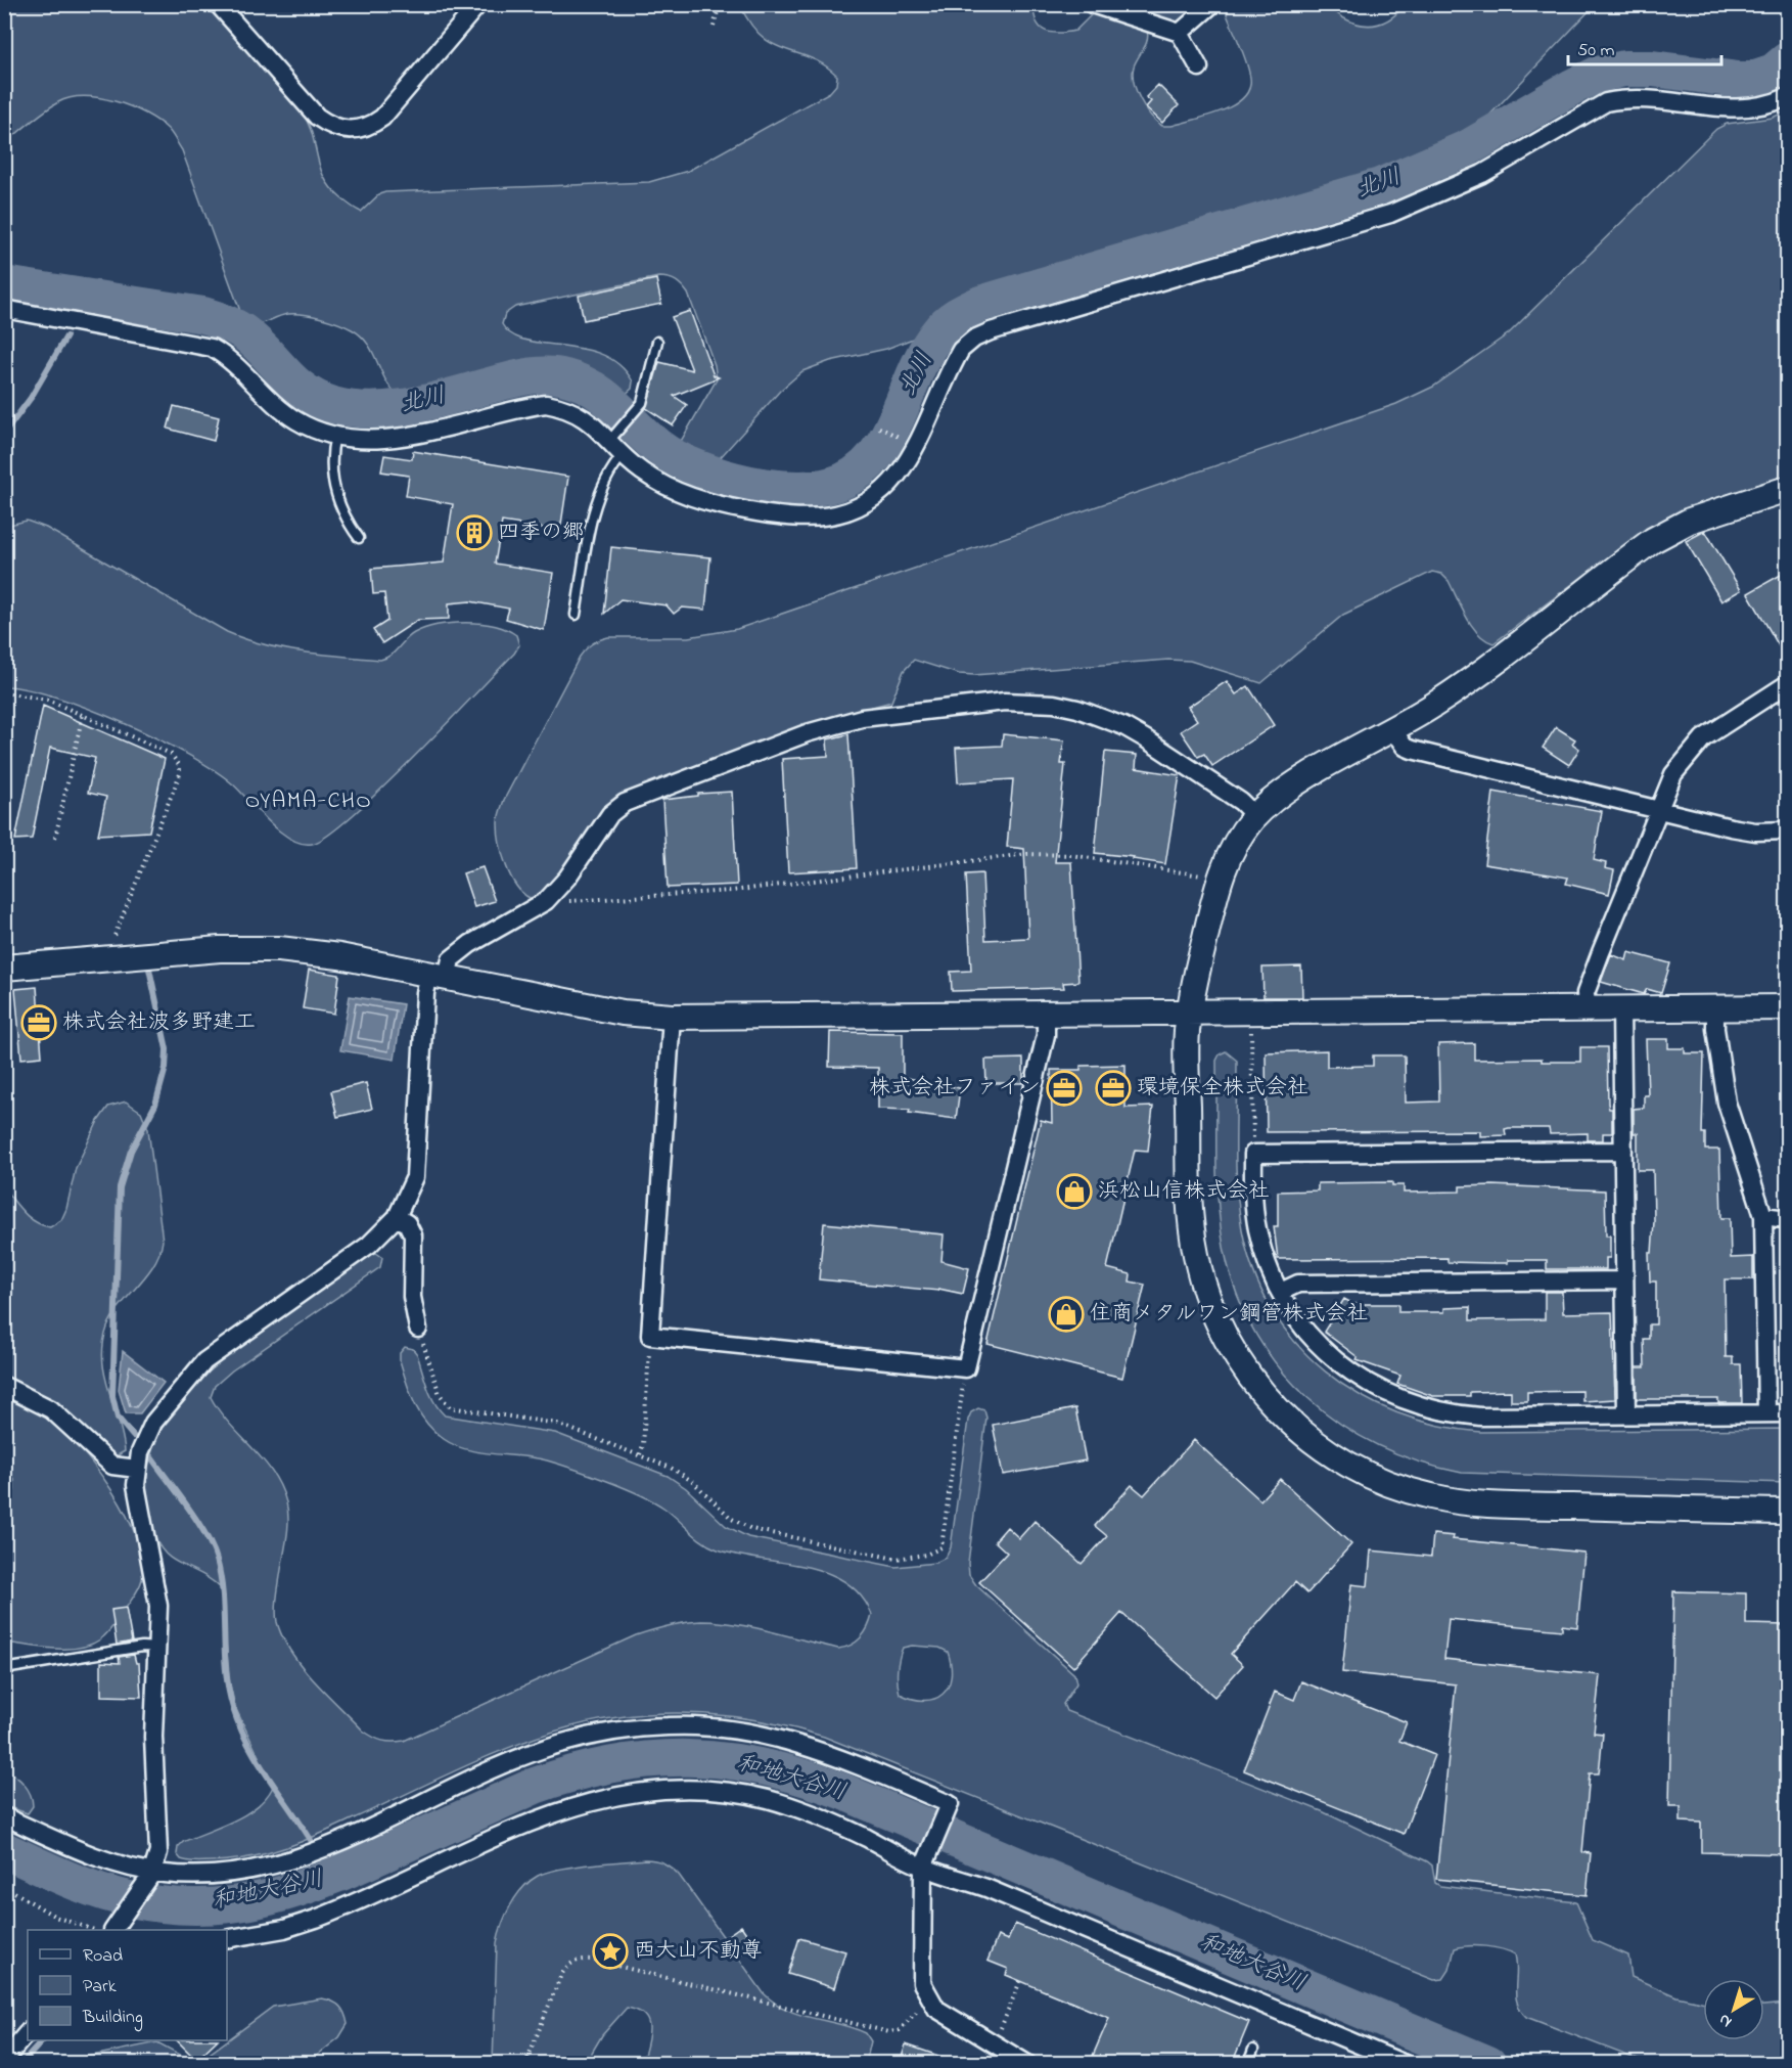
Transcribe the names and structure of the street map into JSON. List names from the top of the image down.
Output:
{
  "districts": ["OYAMA-CHO"],
  "water": ["北川", "和地大谷川"],
  "places": {
    "building": ["四季の郷"],
    "office": ["株式会社波多野建工", "株式会社ファイン", "環境保全株式会社"],
    "shop": ["浜松山信株式会社", "住商メタルワン鋼管株式会社"],
    "place": ["西大山不動尊"]
  },
  "legend": ["Road", "Park", "Building"],
  "scale_bar": "50 m",
  "north": "bottom left"
}
